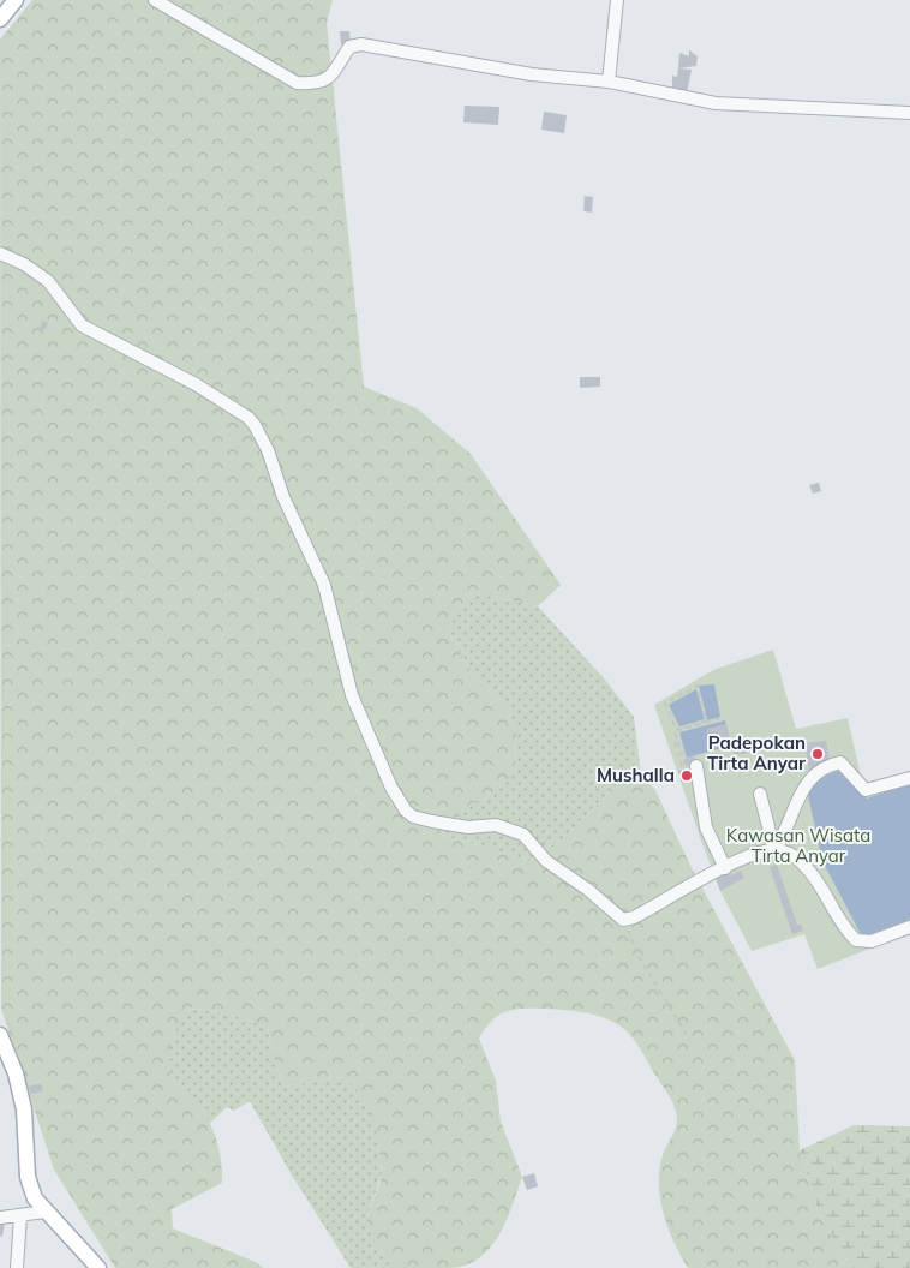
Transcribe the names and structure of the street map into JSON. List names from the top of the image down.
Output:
{
  "parks": ["Kawasan Wisata Tirta Anyar"],
  "places": ["Padepokan Tirta Anyar", "Mushalla"]
}
